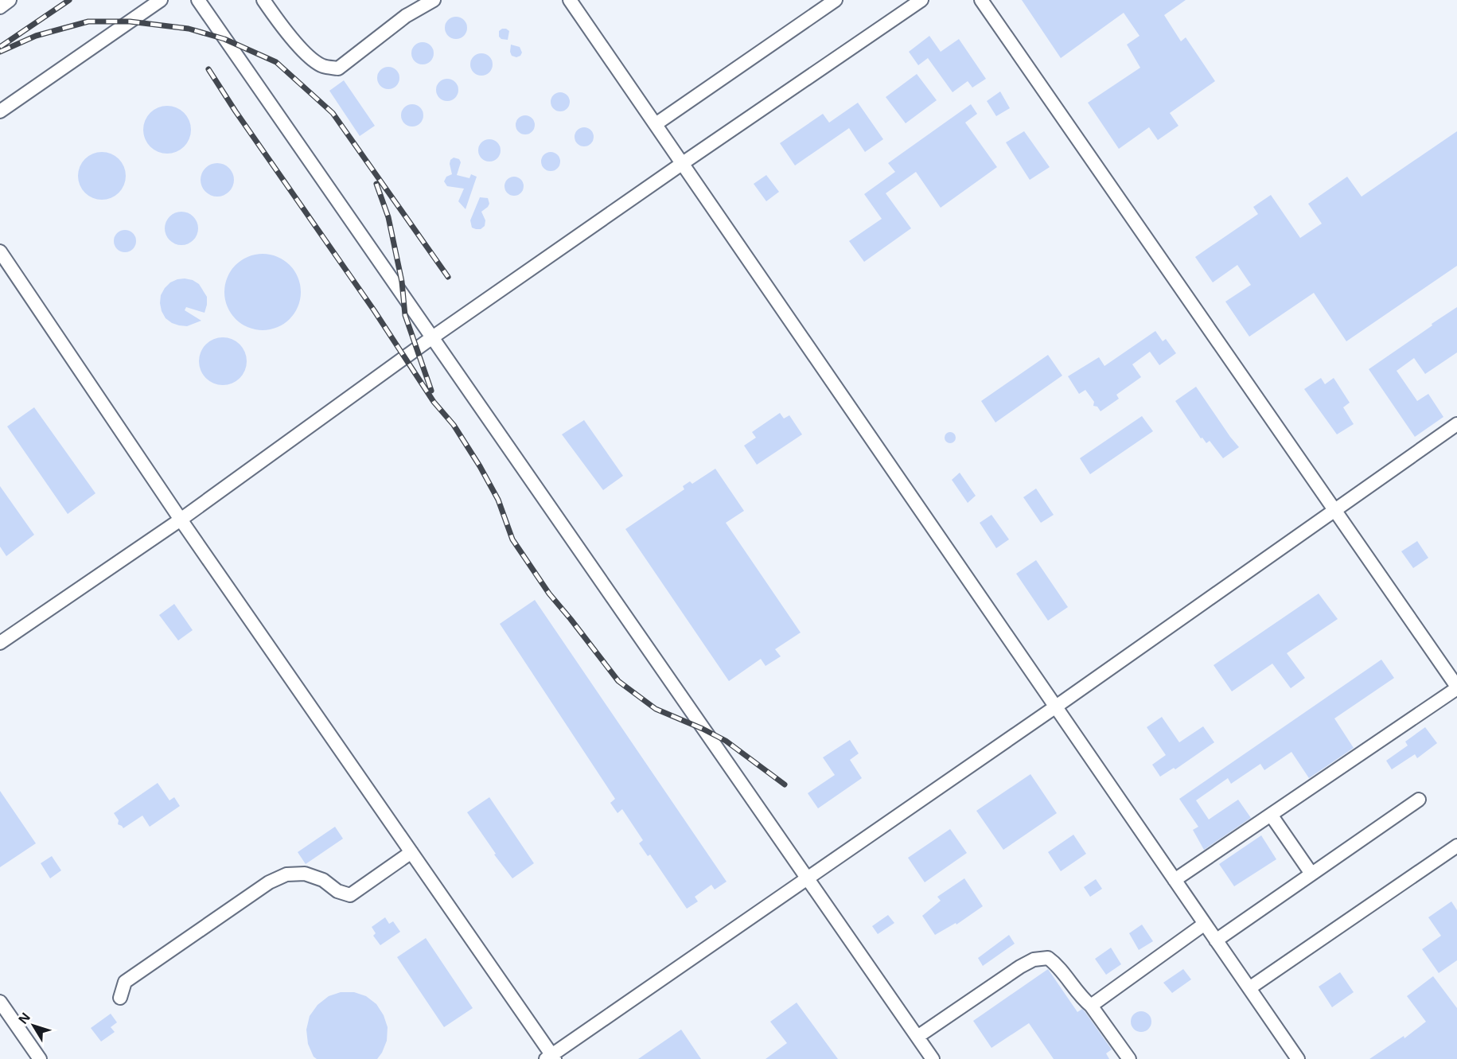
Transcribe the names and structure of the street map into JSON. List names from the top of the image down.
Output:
{
  "north": "top left"
}
